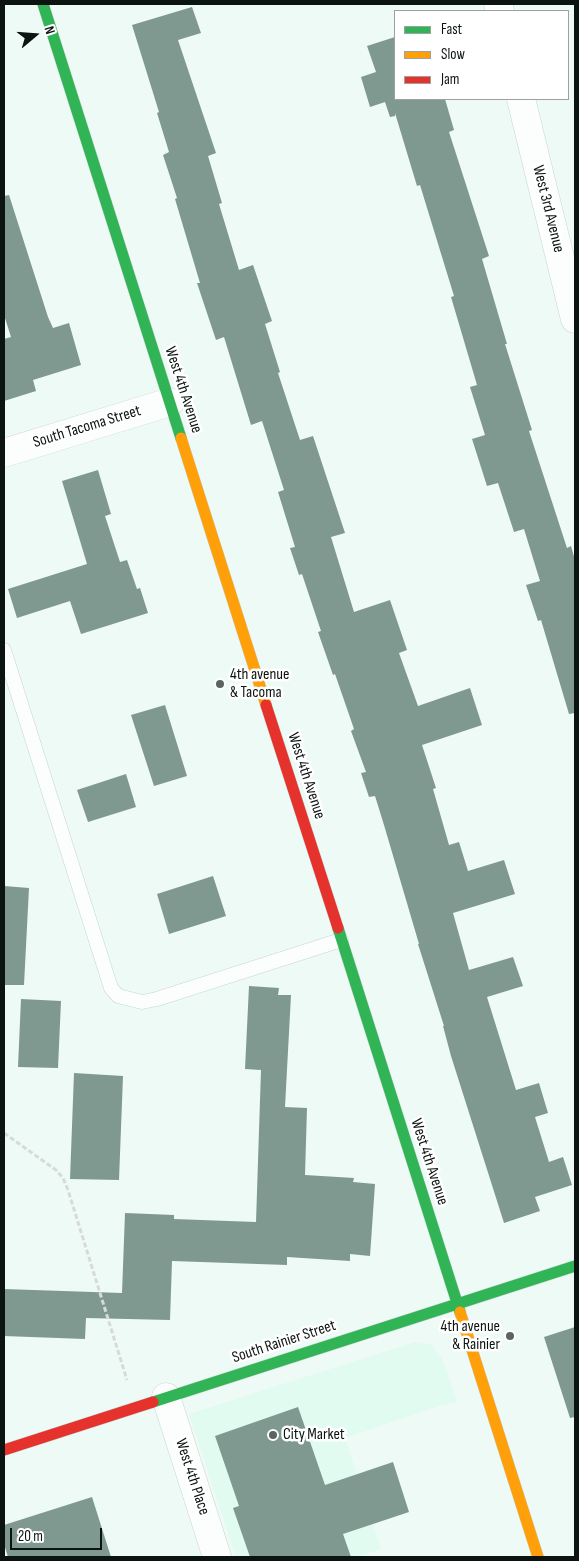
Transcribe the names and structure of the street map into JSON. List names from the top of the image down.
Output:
{
  "streets": {
    "street": [
      "West 3rd Avenue",
      "West 4th Avenue",
      "South Tacoma Street",
      "South Rainier Street",
      "West 4th Place"
    ]
  },
  "crossings": [
    ["West 4th Avenue", "South Tacoma Street"],
    ["West 4th Avenue", "South Rainier Street"],
    ["South Rainier Street", "West 4th Place"]
  ],
  "places": ["4th avenue & Tacoma", "4th avenue & Rainier", "City Market"],
  "legend": ["Fast", "Slow", "Jam"],
  "scale_bar": "20 m",
  "north": "right"
}
